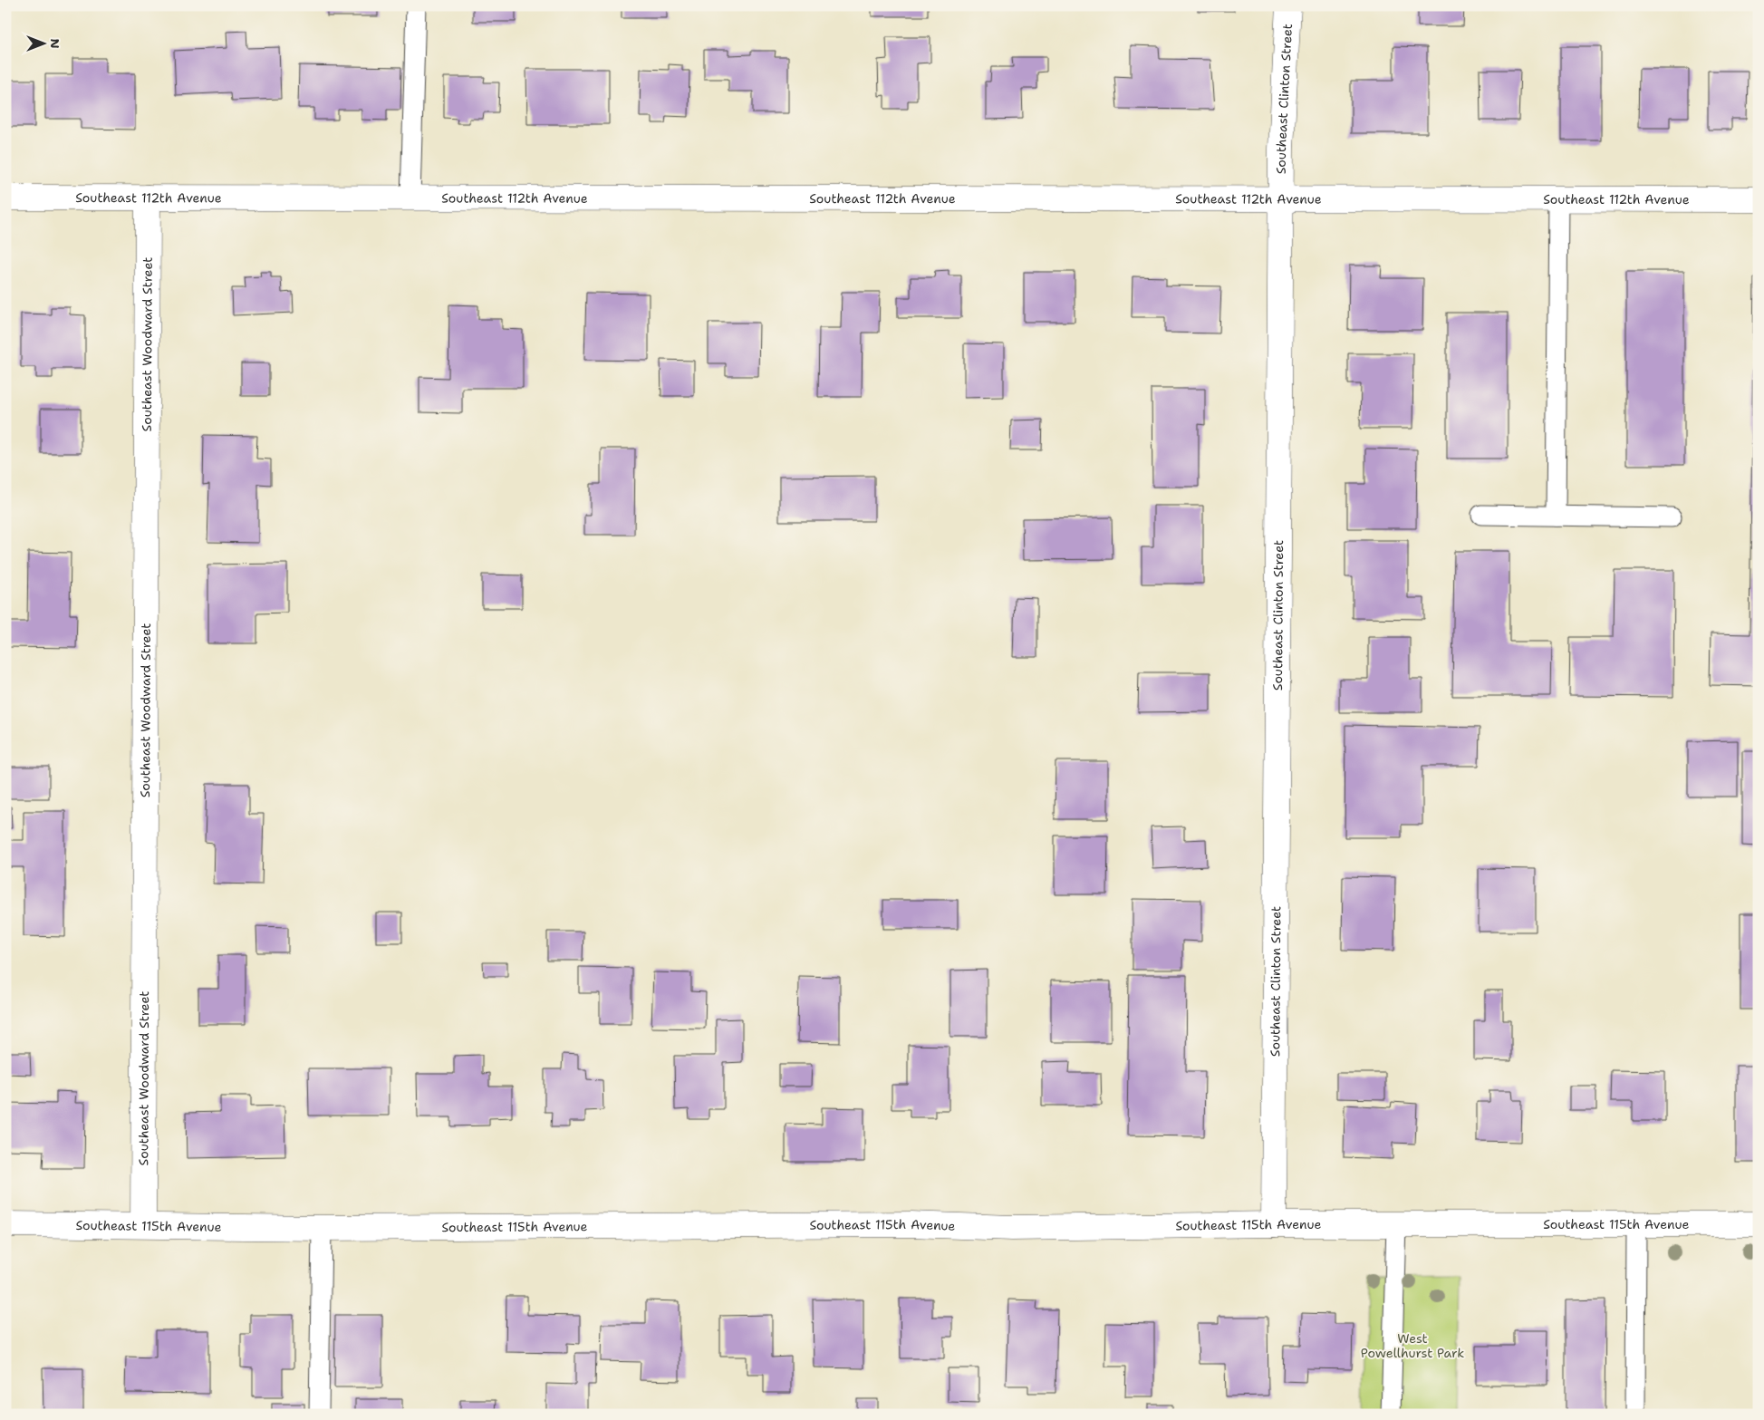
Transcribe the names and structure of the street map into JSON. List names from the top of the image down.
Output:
{
  "streets": {
    "street": [
      "Southeast Clinton Street",
      "Southeast 112th Avenue",
      "Southeast Woodward Street",
      "Southeast 115th Avenue"
    ]
  },
  "crossings": [
    ["Southeast Clinton Street", "Southeast 112th Avenue"],
    ["Southeast Clinton Street", "Southeast 115th Avenue"],
    ["Southeast 112th Avenue", "Southeast Woodward Street"],
    ["Southeast Woodward Street", "Southeast 115th Avenue"]
  ],
  "parks": ["West Powellhurst Park"],
  "north": "right"
}
